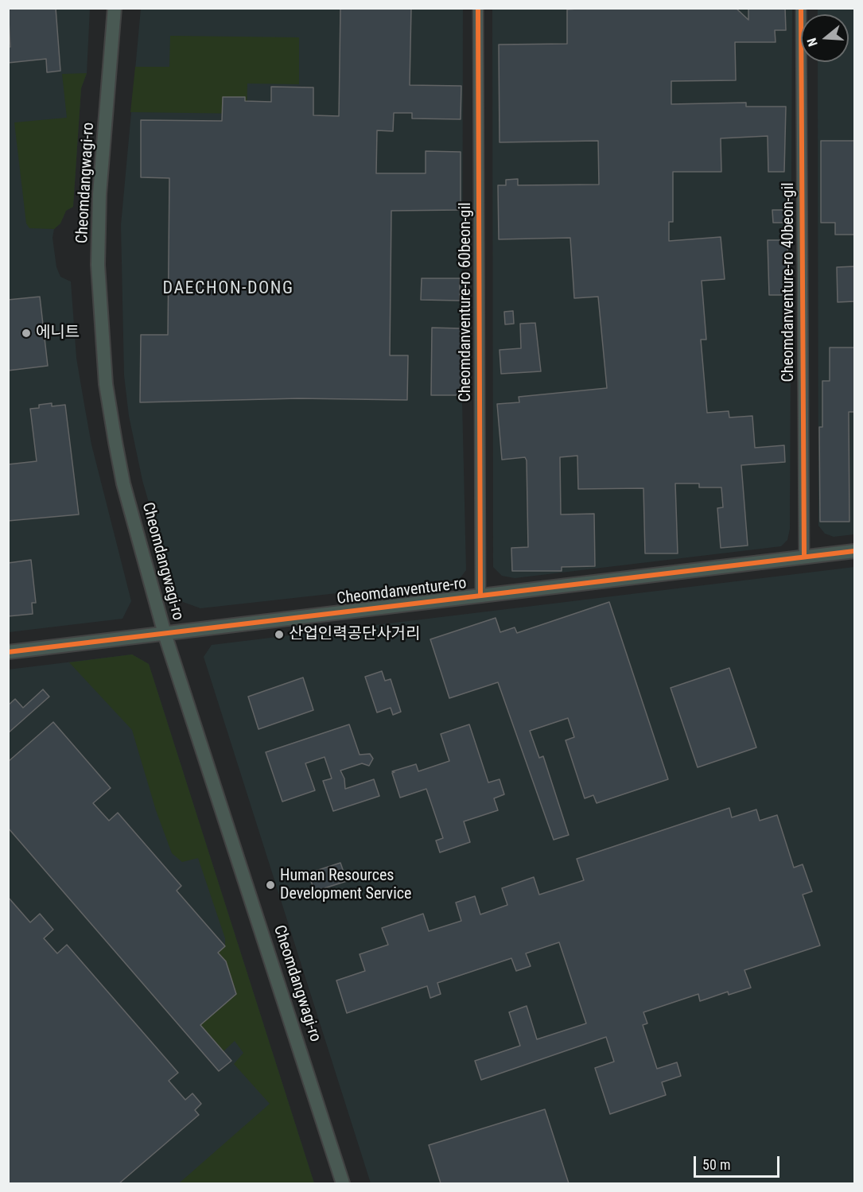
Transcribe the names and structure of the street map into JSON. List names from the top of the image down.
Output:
{
  "streets": {
    "main road": ["Cheomdangwagi-ro", "Cheomdanventure-ro"],
    "street": ["Cheomdanventure-ro 40beon-gil", "Cheomdanventure-ro 60beon-gil"]
  },
  "crossings": [
    ["Cheomdangwagi-ro", "Cheomdanventure-ro"],
    ["Cheomdanventure-ro 40beon-gil", "Cheomdanventure-ro"],
    ["Cheomdanventure-ro 60beon-gil", "Cheomdanventure-ro"]
  ],
  "districts": ["DAECHON-DONG"],
  "places": ["에니트", "산업인력공단사거리", "Human Resources Development Service"],
  "scale_bar": "50 m",
  "north": "left"
}
